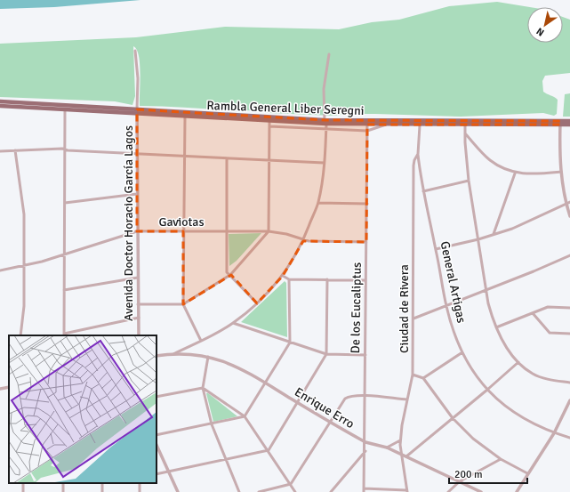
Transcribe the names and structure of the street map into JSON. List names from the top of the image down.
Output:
{
  "streets": {
    "main road": ["Rambla General Liber Seregni"],
    "street": [
      "Gaviotas",
      "Avenida Doctor Horacio García Lagos",
      "General Artigas",
      "De los Eucaliptus",
      "Ciudad de Rivera",
      "Enrique Erro"
    ]
  },
  "crossings": [
    ["Rambla General Liber Seregni", "Avenida Doctor Horacio García Lagos"],
    ["Rambla General Liber Seregni", "De los Eucaliptus"],
    ["Rambla General Liber Seregni", "Ciudad de Rivera"],
    ["Gaviotas", "Avenida Doctor Horacio García Lagos"],
    ["Gaviotas", "De los Eucaliptus"],
    ["General Artigas", "Ciudad de Rivera"],
    ["De los Eucaliptus", "Enrique Erro"],
    ["Ciudad de Rivera", "Enrique Erro"]
  ],
  "scale_bar": "200 m",
  "north": "bottom left"
}
